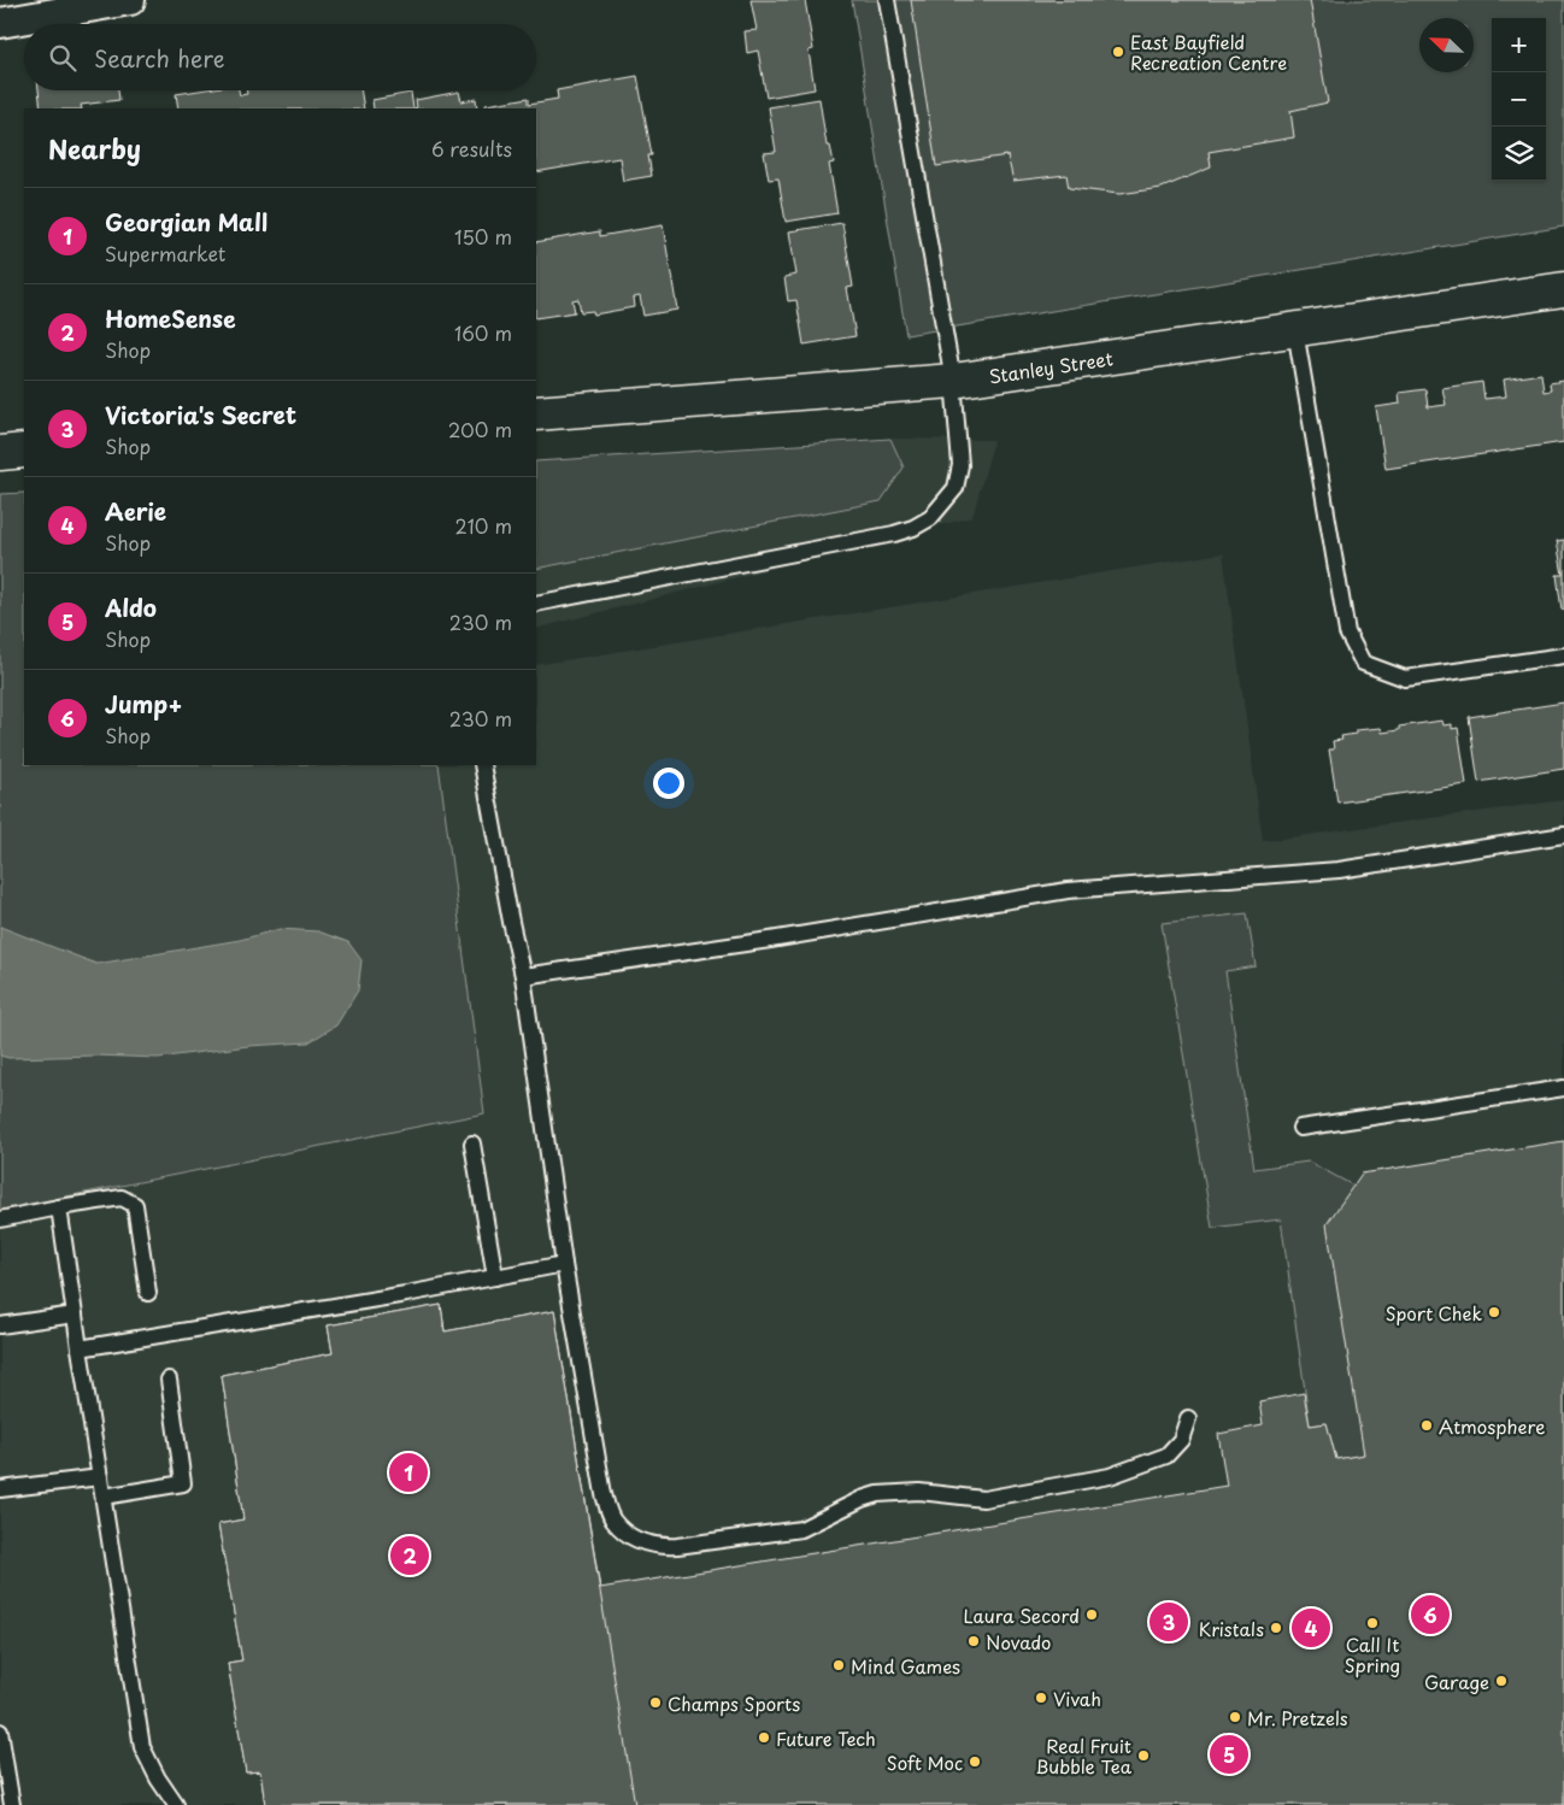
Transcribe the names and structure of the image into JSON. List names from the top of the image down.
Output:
{
  "streets": {
    "street": ["Stanley Street"]
  },
  "places": [
    "East Bayfield Recreation Centre",
    "Sport Chek",
    "Atmosphere",
    "Laura Secord",
    "Call It Spring",
    "Kristals",
    "Novado",
    "Mind Games",
    "Garage",
    "Vivah",
    "Champs Sports",
    "Mr. Pretzels",
    "Future Tech",
    "Real Fruit Bubble Tea",
    "Soft Moc"
  ],
  "north": "top left",
  "page": {
    "map_buttons": ["+", "−"],
    "search": "Search here",
    "heading": ["Nearby", "6 results"],
    "list": [
      {
        "mark": "1",
        "name": "Georgian Mall",
        "note": "Supermarket",
        "value": "150 m"
      },
      {
        "mark": "2",
        "name": "HomeSense",
        "note": "Shop",
        "value": "160 m"
      },
      {
        "mark": "3",
        "name": "Victoria's Secret",
        "note": "Shop",
        "value": "200 m"
      },
      {
        "mark": "4",
        "name": "Aerie",
        "note": "Shop",
        "value": "210 m"
      },
      {
        "mark": "5",
        "name": "Aldo",
        "note": "Shop",
        "value": "230 m"
      },
      {
        "mark": "6",
        "name": "Jump+",
        "note": "Shop",
        "value": "230 m"
      }
    ],
    "pins": [
      "1",
      "2",
      "6",
      "3",
      "4",
      "5"
    ]
  }
}
